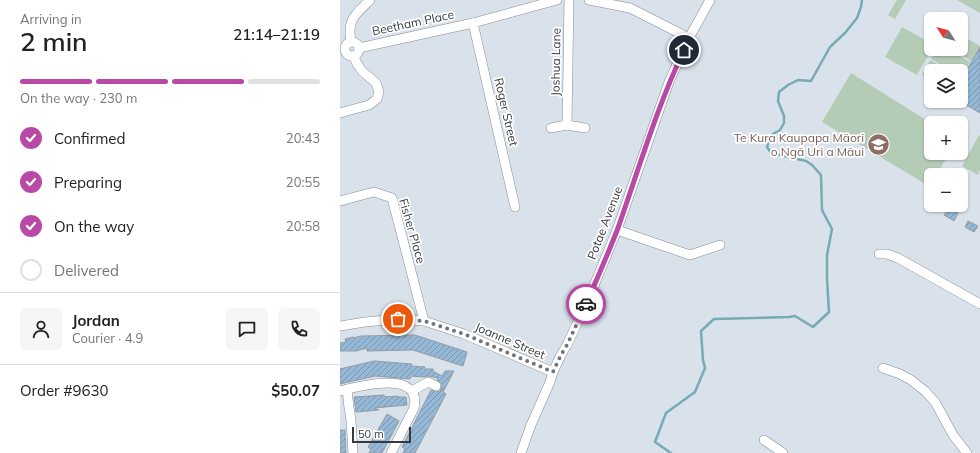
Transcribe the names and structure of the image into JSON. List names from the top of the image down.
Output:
{
  "streets": {
    "street": [
      "Beetham Place",
      "Joshua Lane",
      "Roger Street",
      "Potae Avenue",
      "Fisher Place",
      "Joanne Street"
    ]
  },
  "crossings": [
    ["Beetham Place", "Roger Street"],
    ["Potae Avenue", "Joanne Street"],
    ["Fisher Place", "Joanne Street"]
  ],
  "places": {
    "school or university": ["Te Kura Kaupapa Māori o Ngā Uri a Māui"]
  },
  "scale_bar": "50 m",
  "north": "top left",
  "page": {
    "heading": ["2 min", "Arriving in", "21:14–21:19"],
    "panel": [
      "Jordan",
      "Courier · 4.9",
      "Order #9630",
      "$50.07"
    ],
    "map_buttons": ["+", "−"],
    "bar": "On the way · 230 m",
    "list": [
      ["Confirmed", "20:43"],
      ["Preparing", "20:55"],
      ["On the way", "20:58"],
      "Delivered"
    ],
    "scale": "50 m"
  }
}
